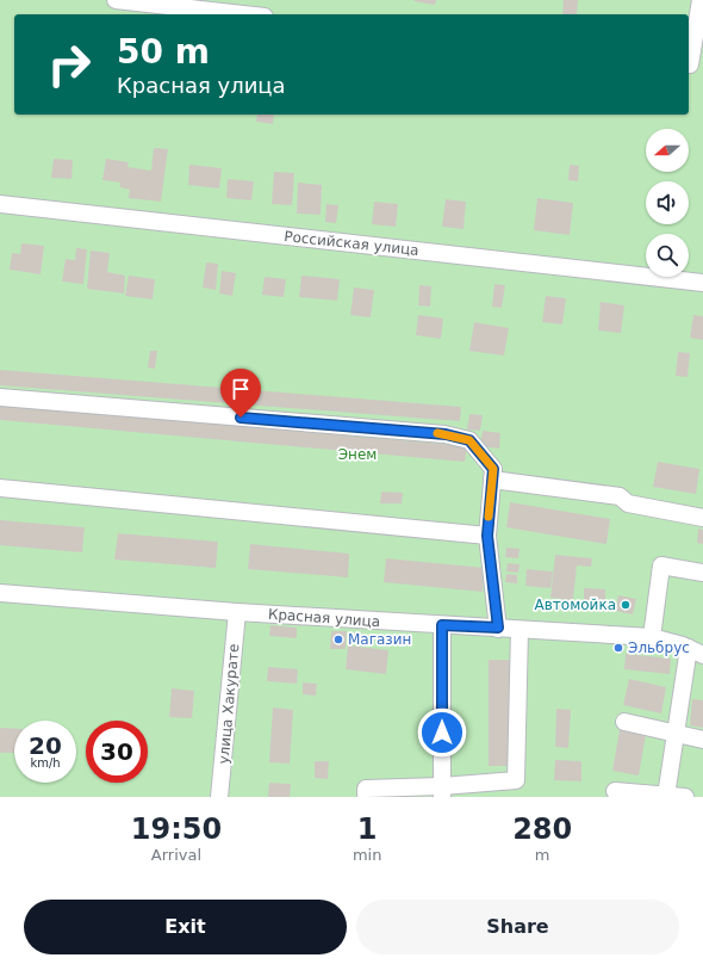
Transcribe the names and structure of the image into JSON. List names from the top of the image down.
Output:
{
  "streets": {
    "street": ["Российская улица", "Красная улица", "улица Хакурате"]
  },
  "crossings": [
    ["Красная улица", "улица Хакурате"]
  ],
  "parks": ["Энем"],
  "places": ["Автомойка", "Магазин", "Эльбрус"],
  "north": "left",
  "page": {
    "turn": ["50 m", "Красная улица"],
    "speed": "20 km/h",
    "limit": "30",
    "eta": [
      "19:50",
      "Arrival",
      "1",
      "min",
      "280",
      "m"
    ],
    "buttons": ["Exit", "Share"]
  }
}
